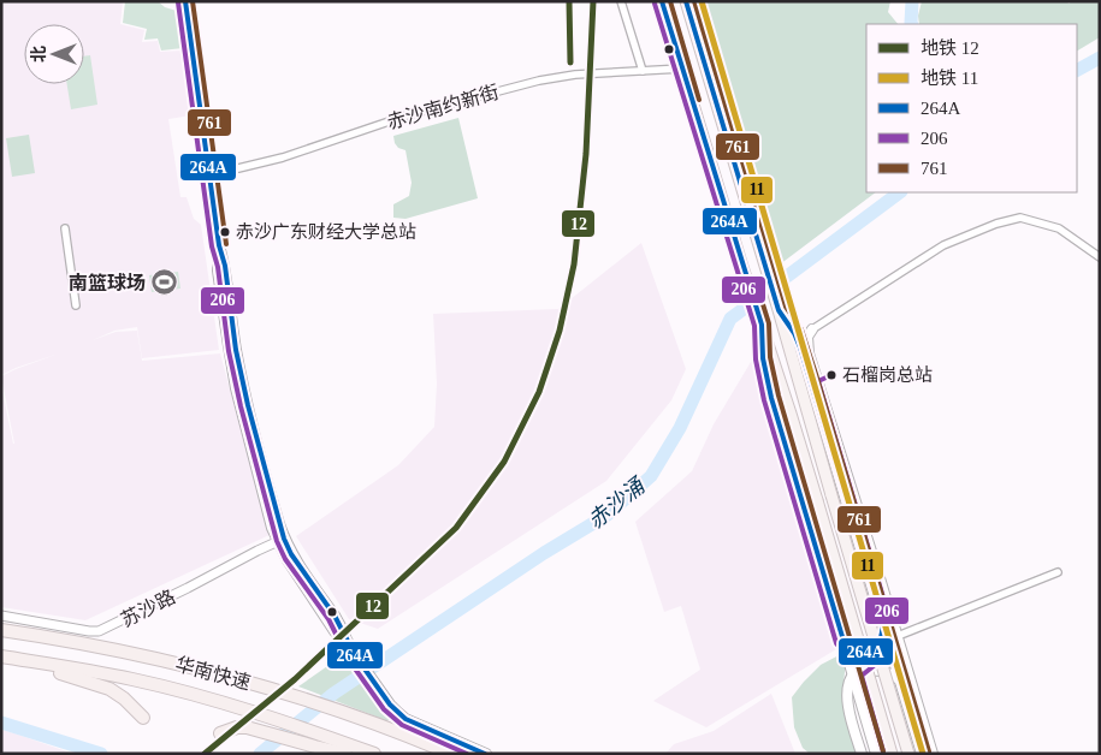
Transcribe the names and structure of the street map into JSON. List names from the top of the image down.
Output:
{
  "streets": {
    "highway": ["华南快速"],
    "street": ["赤沙南约新街", "苏沙路"]
  },
  "water": ["赤沙涌"],
  "places": {
    "other": ["赤沙广东财经大学总站", "石榴岗总站"],
    "sports": ["南篮球场"]
  },
  "lines": [
    "metro line 12",
    "metro line 11",
    "transit line 264A",
    "transit line 761",
    "transit line 206"
  ],
  "legend": [
    "地铁 12",
    "地铁 11",
    "264A",
    "206",
    "761"
  ],
  "north": "left"
}
